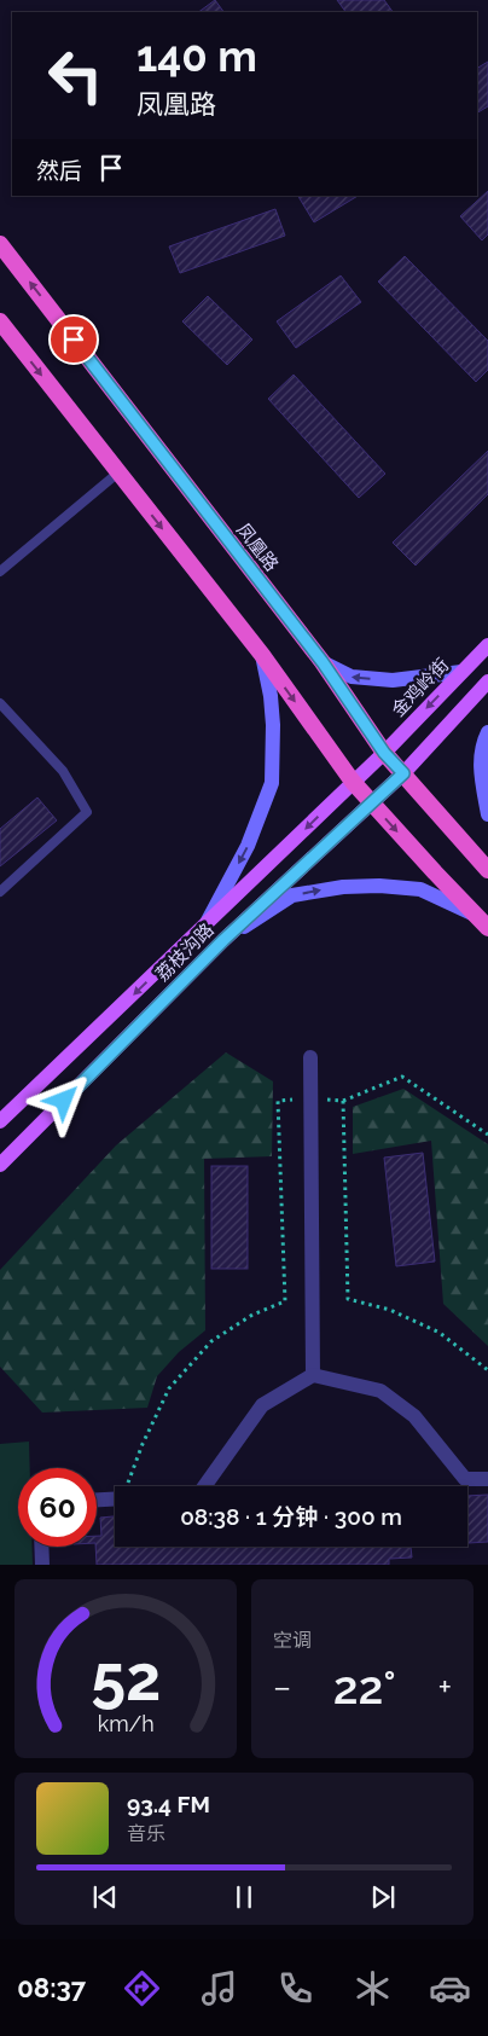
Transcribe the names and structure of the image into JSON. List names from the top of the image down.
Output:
{
  "streets": {
    "highway": ["凤凰路"],
    "main road": ["金鸡岭街", "荔枝沟路"]
  },
  "crossings": [
    ["凤凰路", "金鸡岭街"],
    ["凤凰路", "荔枝沟路"],
    ["金鸡岭街", "荔枝沟路"]
  ],
  "page": {
    "turn": ["140 m", "凤凰路"],
    "then": "然后",
    "limit": "60",
    "trip": "08:38 · 1 分钟 · 300 m",
    "tile": "空调",
    "heat": ["−", "22°", "+"],
    "song": ["93.4 FM", "音乐"],
    "tabs": "08:37",
    "gauge": ["52", "km/h"]
  }
}
